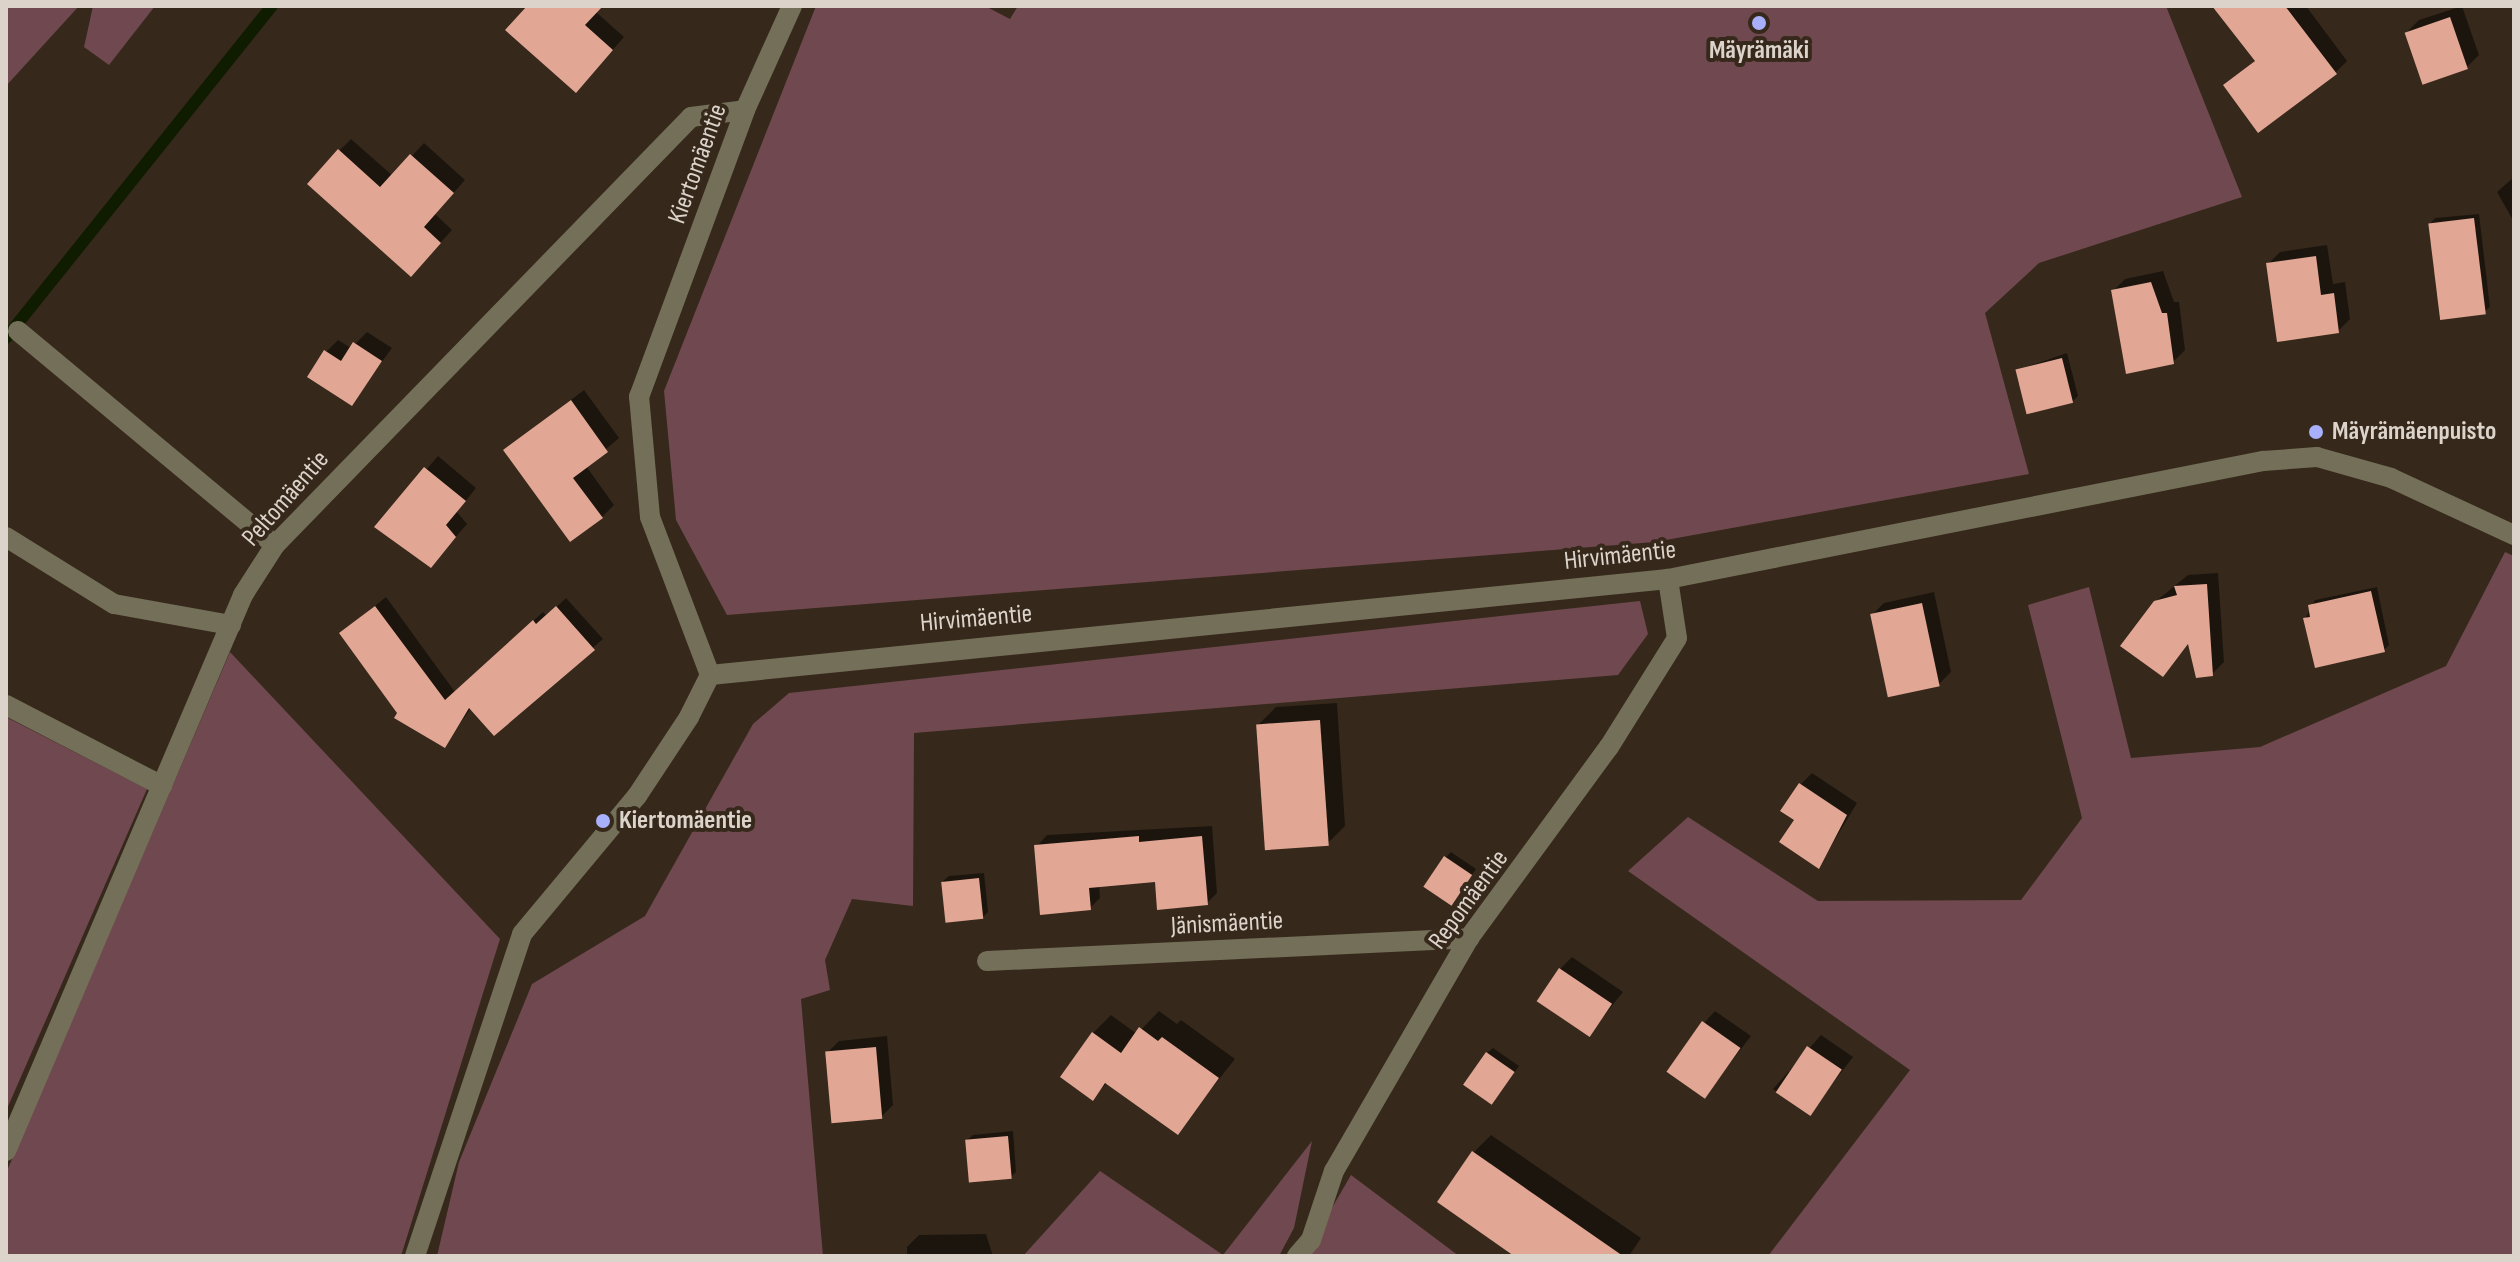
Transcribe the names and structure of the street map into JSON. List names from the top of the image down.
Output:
{
  "streets": {
    "street": [
      "Kiertomäentie",
      "Peltomäentie",
      "Hirvimäentie",
      "Repomäentie",
      "Jänismäentie"
    ]
  },
  "crossings": [
    ["Kiertomäentie", "Peltomäentie"],
    ["Kiertomäentie", "Hirvimäentie"],
    ["Hirvimäentie", "Repomäentie"],
    ["Repomäentie", "Jänismäentie"]
  ],
  "places": ["Mäyrämäki", "Mäyrämäenpuisto", "Kiertomäentie"]
}
